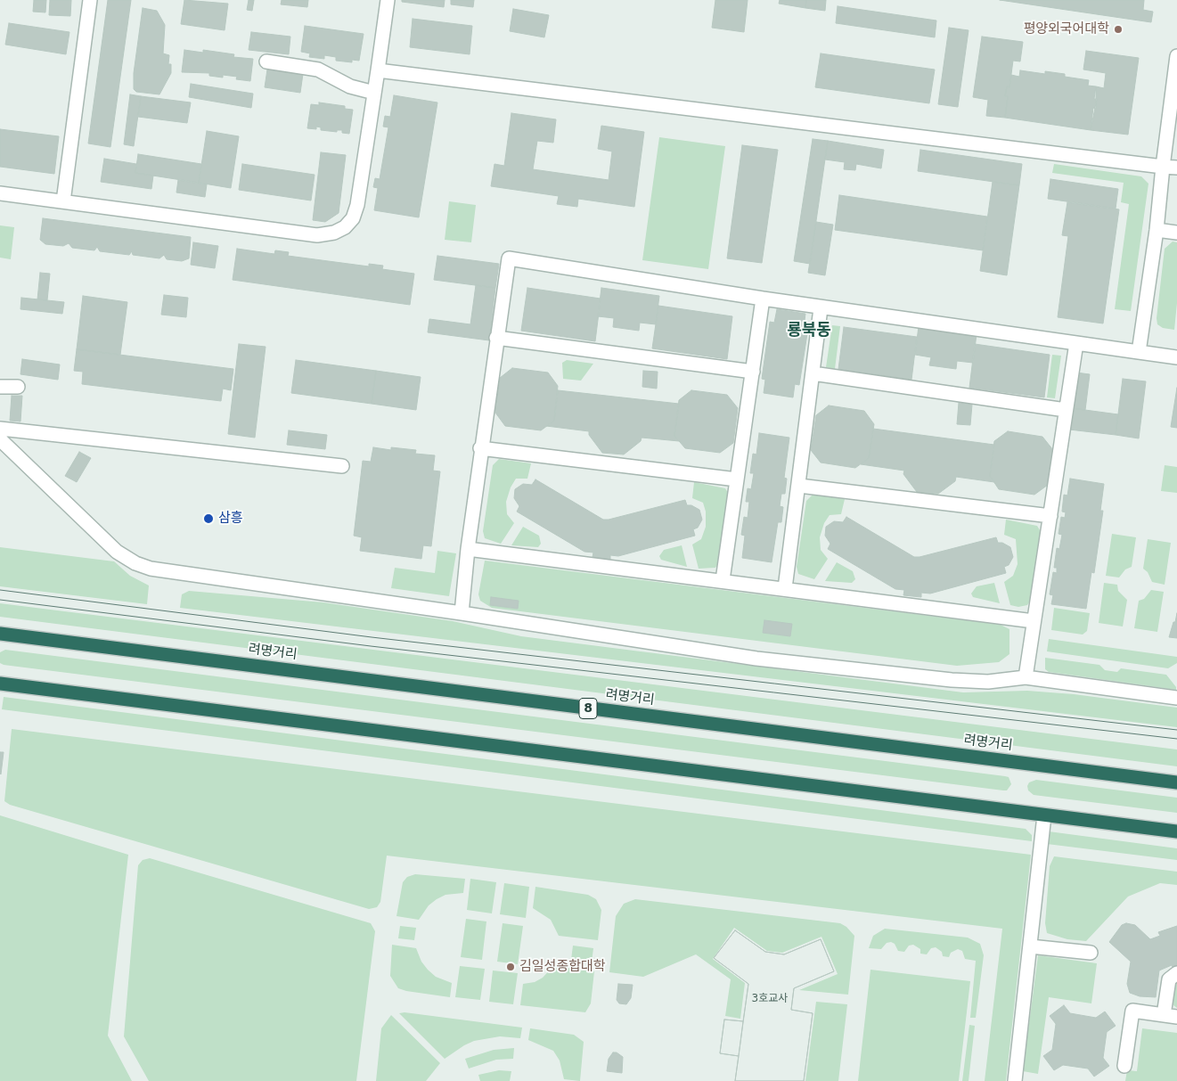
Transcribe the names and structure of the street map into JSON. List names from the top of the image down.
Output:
{
  "streets": {
    "highway": ["려명거리", "8"]
  },
  "districts": ["룡북동"],
  "places": ["평양외국어대학", "삼흥", "김일성종합대학"],
  "house_numbers": ["3호교사"]
}
